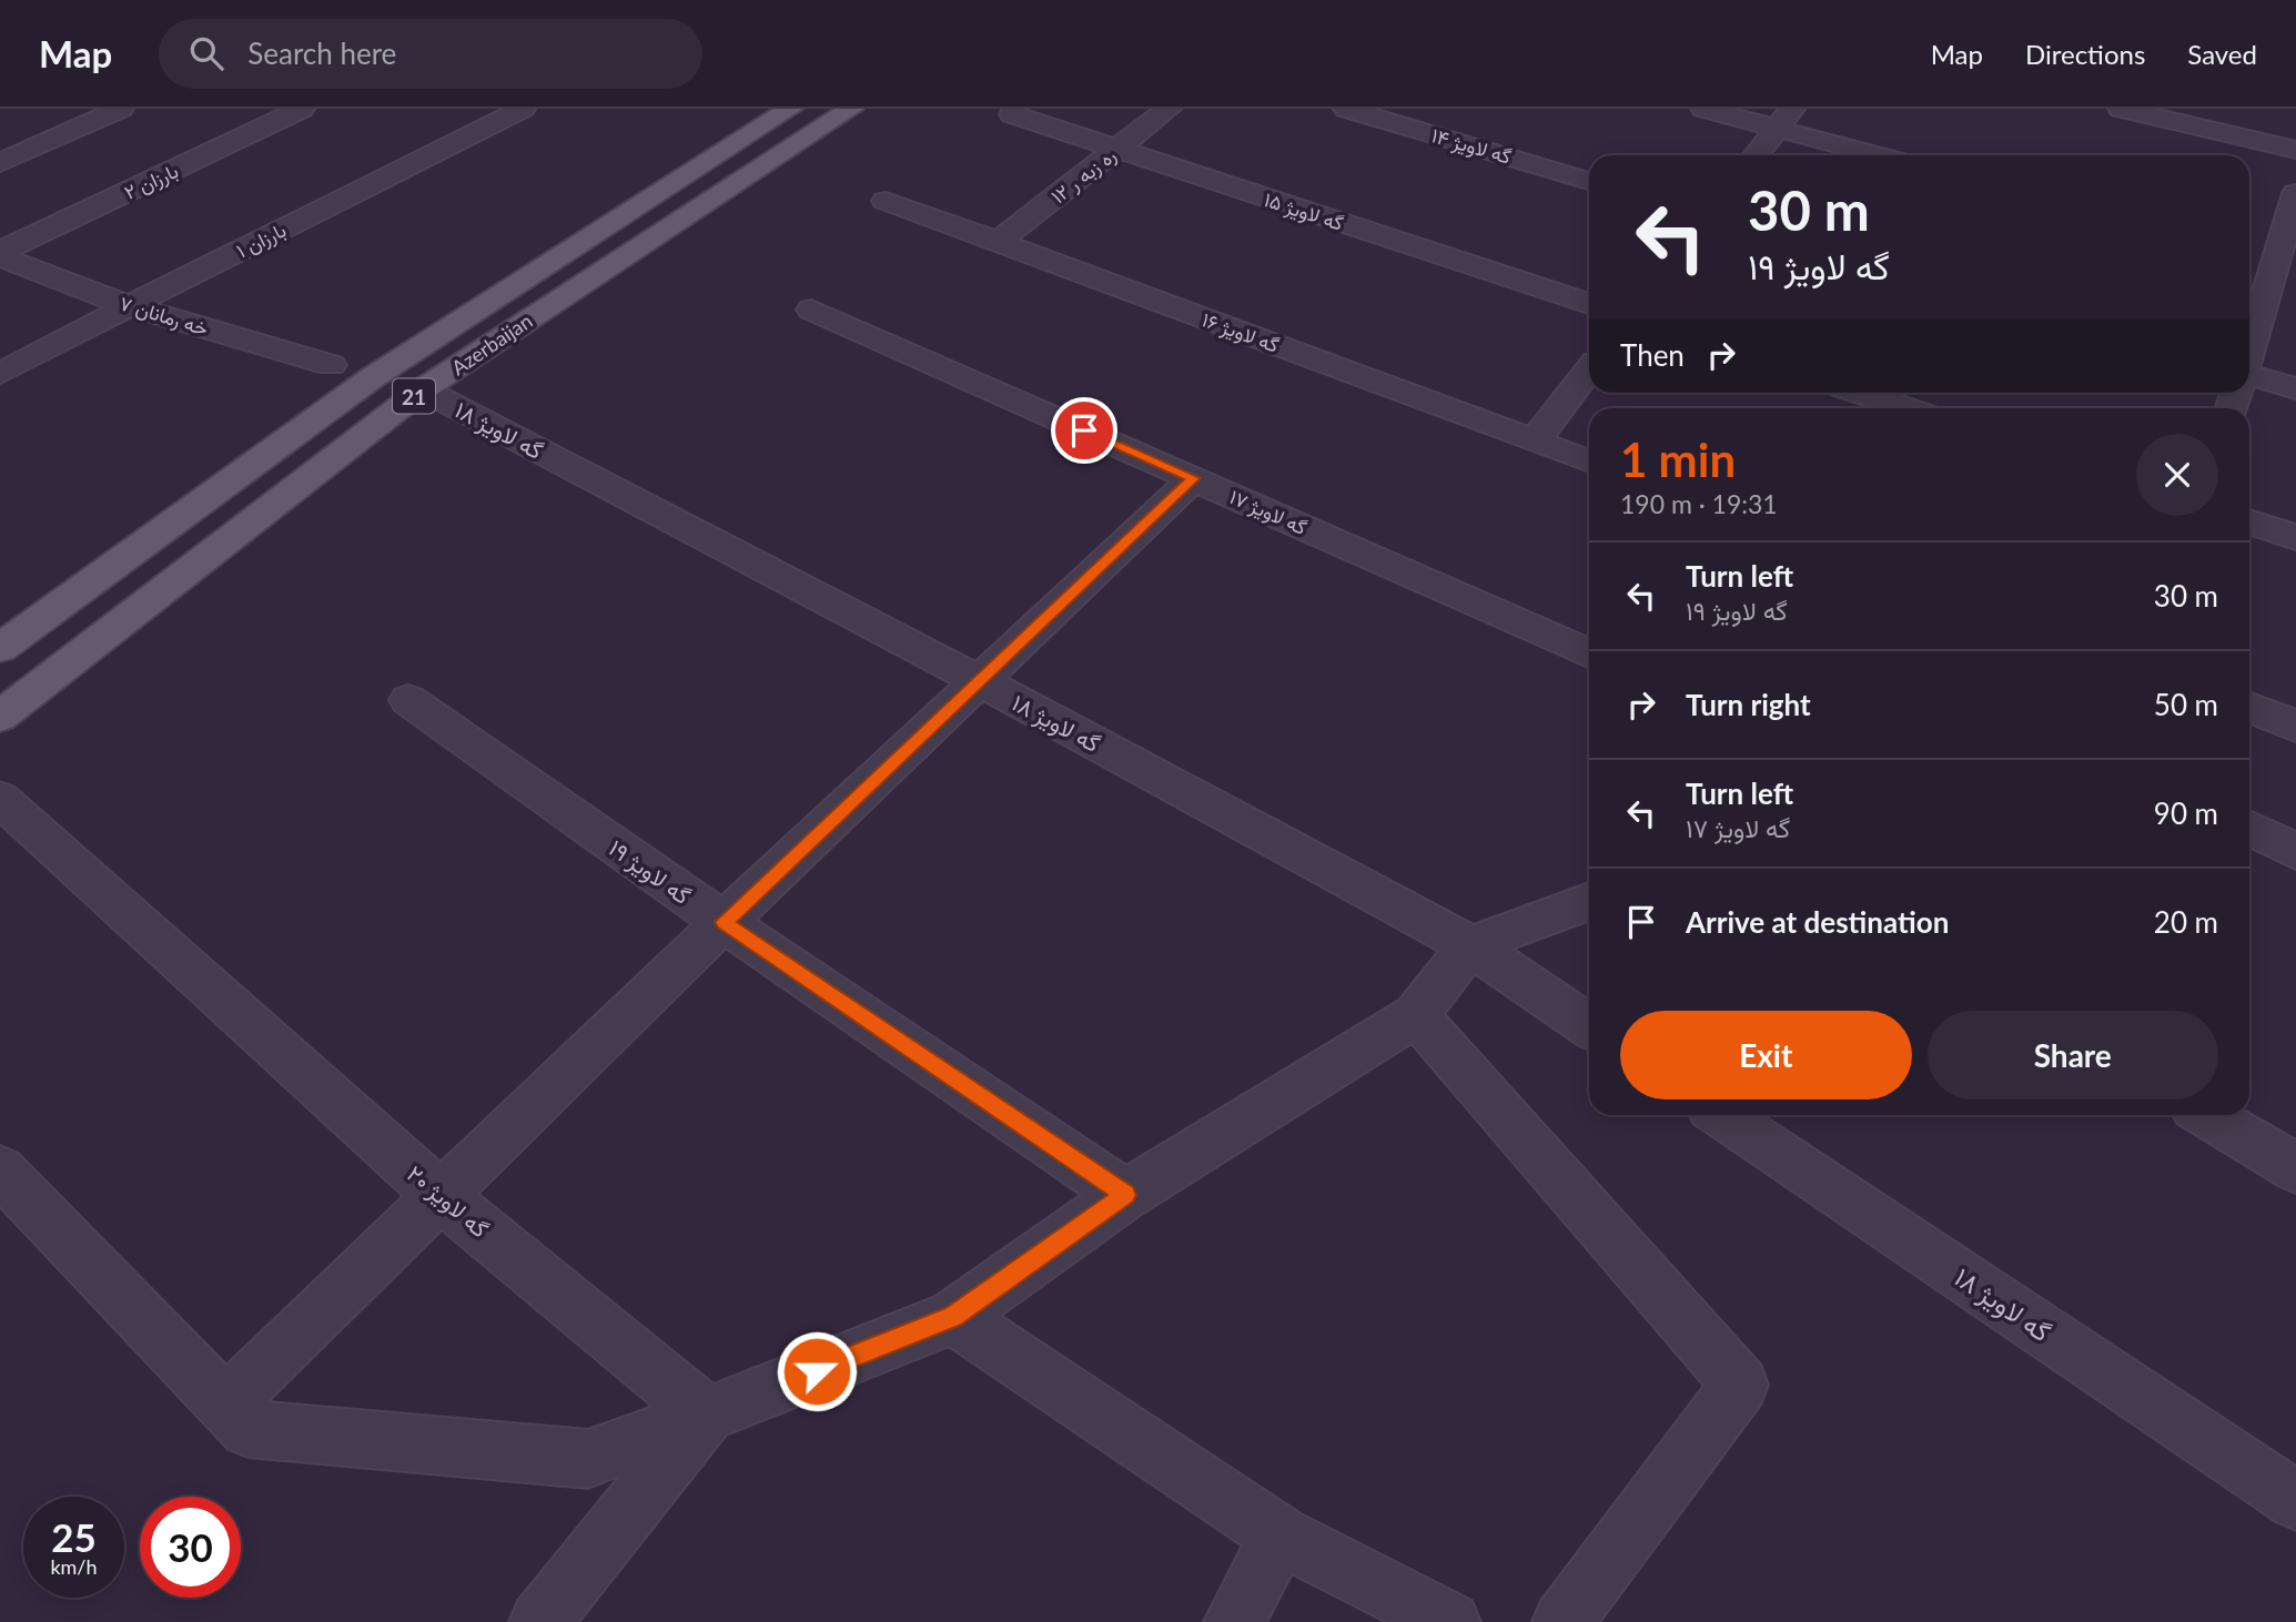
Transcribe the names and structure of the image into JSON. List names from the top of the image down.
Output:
{
  "streets": {
    "main road": ["Azerbaijan", "21"],
    "street": [
      "گه لاویژ ۱۴",
      "ره زبه ر ۱۲",
      "بارزان ۲",
      "گه لاویژ ۱۵",
      "بارزان ۱",
      "خه رمانان ۷",
      "۱۶ گه لاویژ",
      "گه لاویژ ۱۸",
      "گه لاویژ ۱۷",
      "۱۹ گه لاویژ",
      "گه لاویژ ۲۰"
    ]
  },
  "crossings": [
    ["ره زبه ر ۱۲", "گه لاویژ ۱۵"],
    ["ره زبه ر ۱۲", "۱۶ گه لاویژ"],
    ["بارزان ۲", "خه رمانان ۷"],
    ["بارزان ۱", "خه رمانان ۷"],
    ["Azerbaijan", "گه لاویژ ۱۸"]
  ],
  "page": {
    "header": "Map",
    "search": "Search here",
    "nav": ["Map", "Directions", "Saved"],
    "turn": ["30 m", "۱۹ گه لاویژ"],
    "then": "Then",
    "heading": ["1 min", "190 m · 19:31"],
    "list": [
      {
        "name": "Turn left",
        "note": "۱۹ گه لاویژ",
        "value": "30 m"
      },
      {
        "name": "Turn right",
        "value": "50 m"
      },
      {
        "name": "Turn left",
        "note": "گه لاویژ ۱۷",
        "value": "90 m"
      },
      {
        "name": "Arrive at destination",
        "value": "20 m"
      }
    ],
    "buttons": ["Exit", "Share"],
    "speed": "25 km/h",
    "limit": "30"
  }
}
